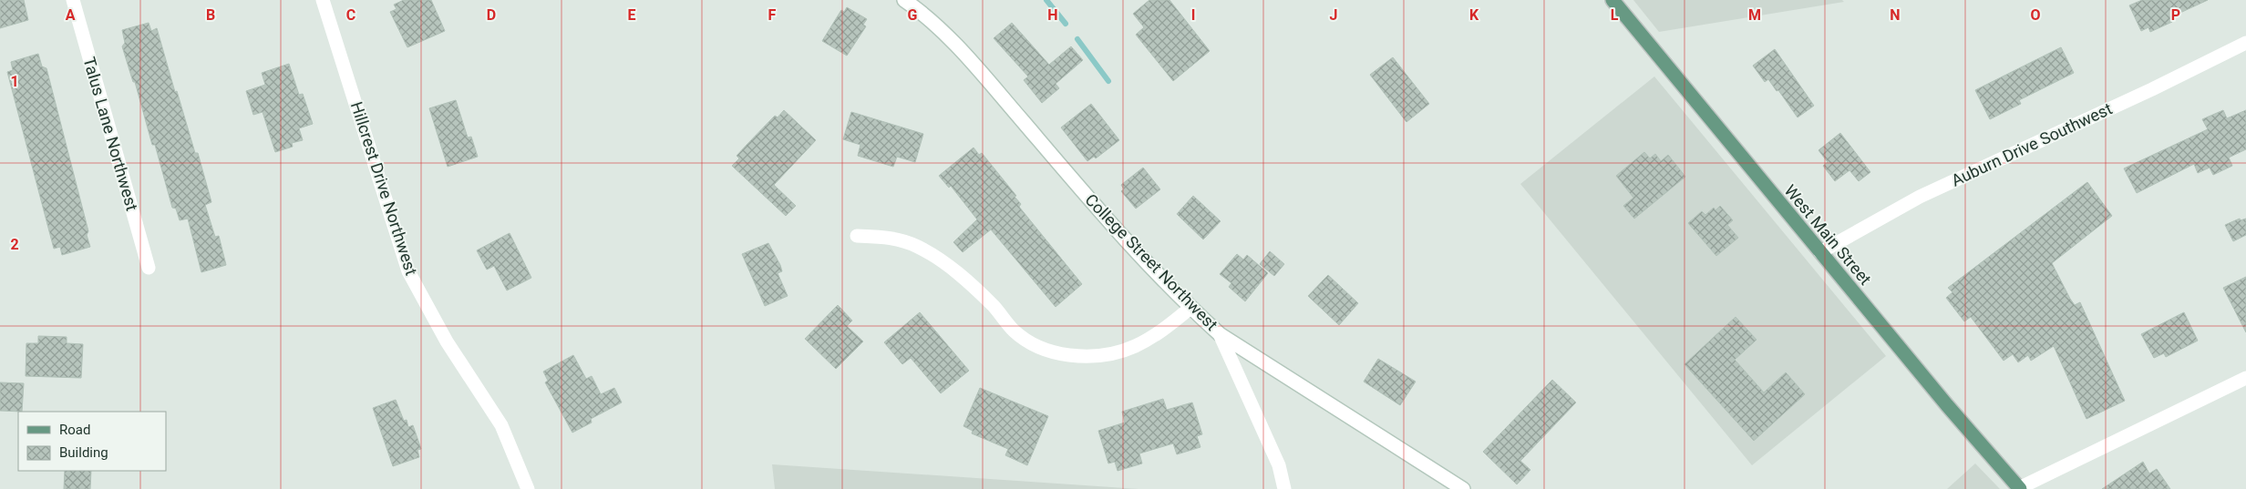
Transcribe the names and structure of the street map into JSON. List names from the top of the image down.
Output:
{
  "streets": {
    "main road": ["West Main Street"],
    "street": [
      "Talus Lane Northwest",
      "Auburn Drive Southwest",
      "Hillcrest Drive Northwest",
      "College Street Northwest"
    ]
  },
  "crossings": [
    ["Auburn Drive Southwest", "West Main Street"]
  ],
  "legend": ["Road", "Building"],
  "grid": {
    "columns": [
      "A",
      "B",
      "C",
      "D",
      "E",
      "F",
      "G",
      "H",
      "I",
      "J",
      "K",
      "L",
      "M",
      "N",
      "O",
      "P"
    ],
    "rows": ["1", "2"]
  }
}
